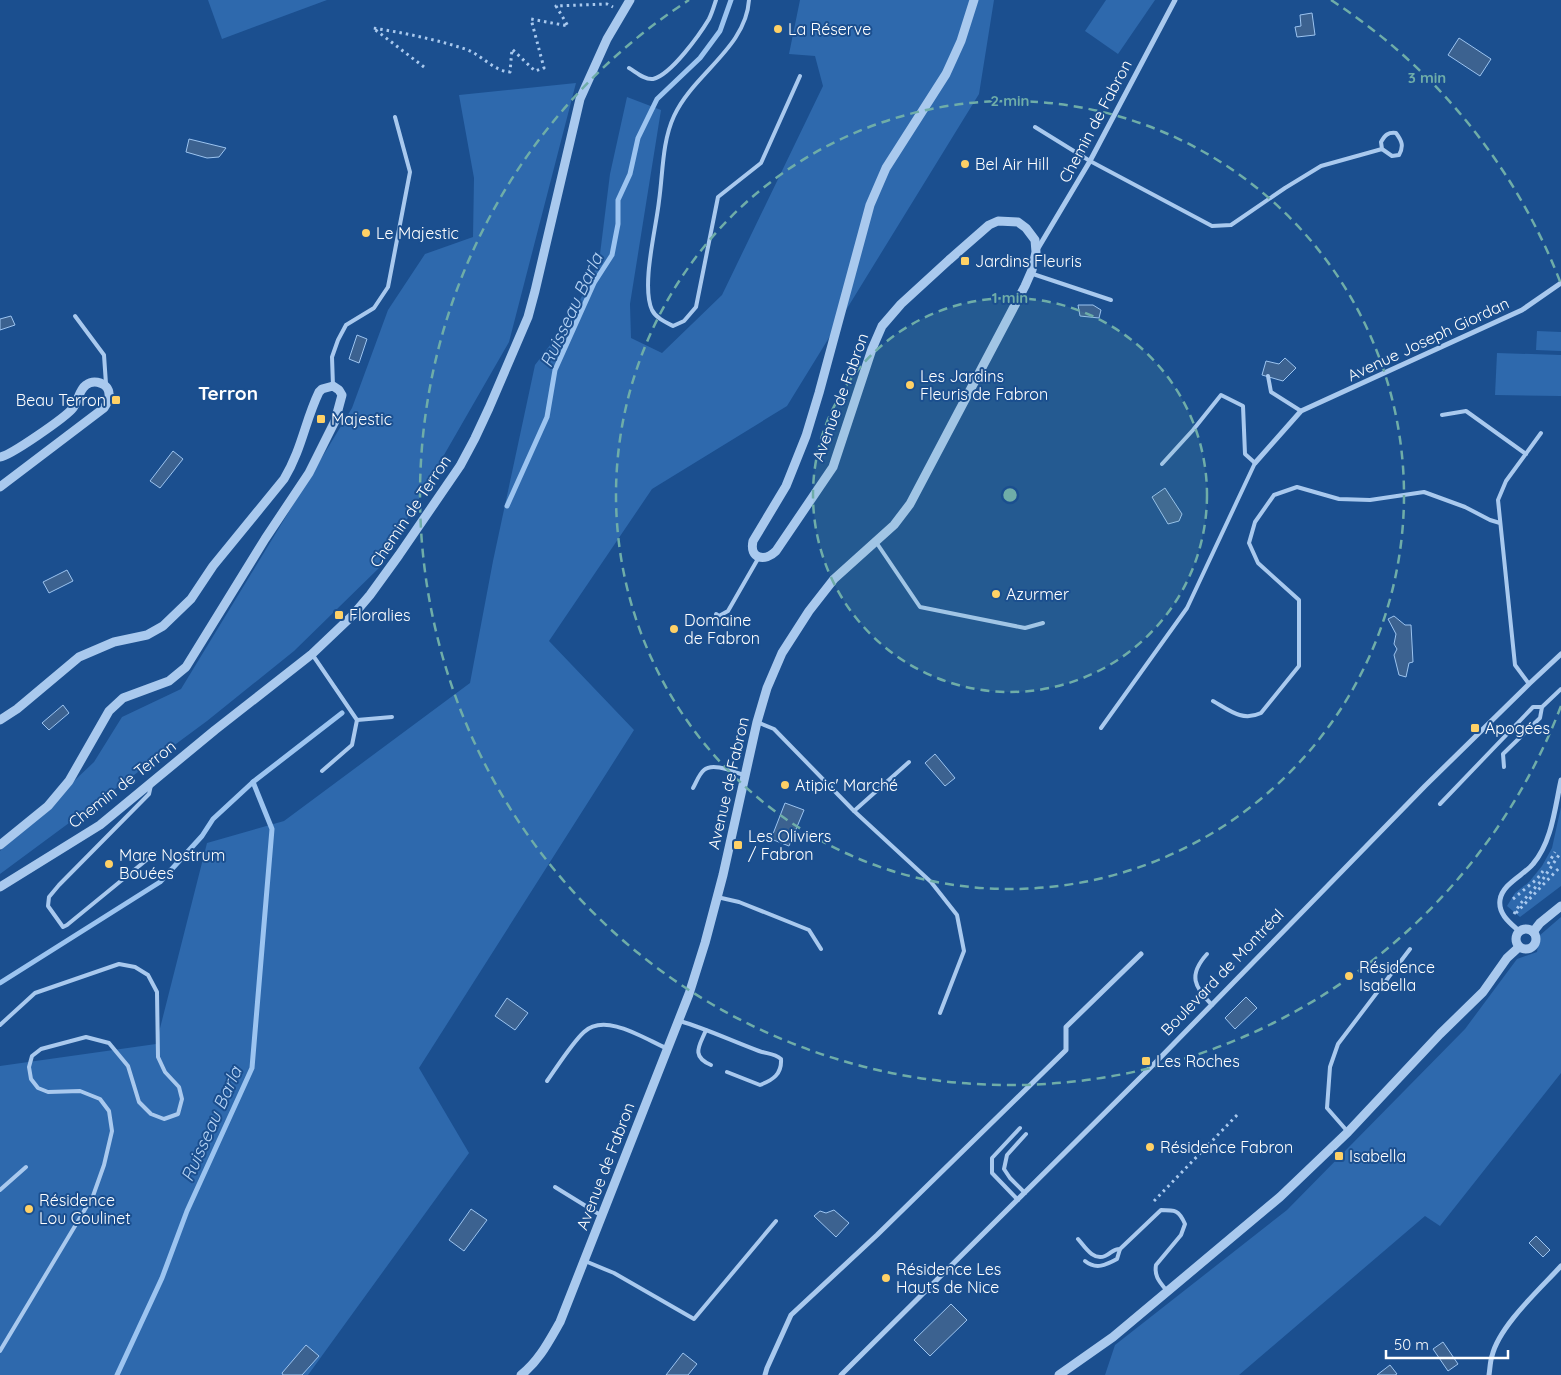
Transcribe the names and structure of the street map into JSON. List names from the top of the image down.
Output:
{
  "streets": {
    "street": [
      "Chemin de Fabron",
      "Avenue Joseph Giordan",
      "Avenue de Fabron",
      "Chemin de Terron",
      "Boulevard de Montréal"
    ]
  },
  "crossings": [
    ["Chemin de Fabron", "Avenue de Fabron"]
  ],
  "districts": ["Terron"],
  "water": ["Ruisseau Barla"],
  "places": {
    "other": [
      "La Réserve",
      "Bel Air Hill",
      "Le Majestic",
      "Les Jardins Fleuris de Fabron",
      "Azurmer",
      "Domaine de Fabron",
      "Atipic' Marché",
      "Mare Nostrum Bouées",
      "Résidence Isabella",
      "Résidence Fabron",
      "Résidence Lou Coulinet",
      "Résidence Les Hauts de Nice"
    ],
    "transit": [
      "Jardins Fleuris",
      "Beau Terron",
      "Majestic",
      "Floralies",
      "Apogées",
      "Les Oliviers / Fabron",
      "Les Roches",
      "Isabella"
    ]
  },
  "scale_bar": "50 m",
  "rings": ["3 min", "2 min", "1 min"]
}
